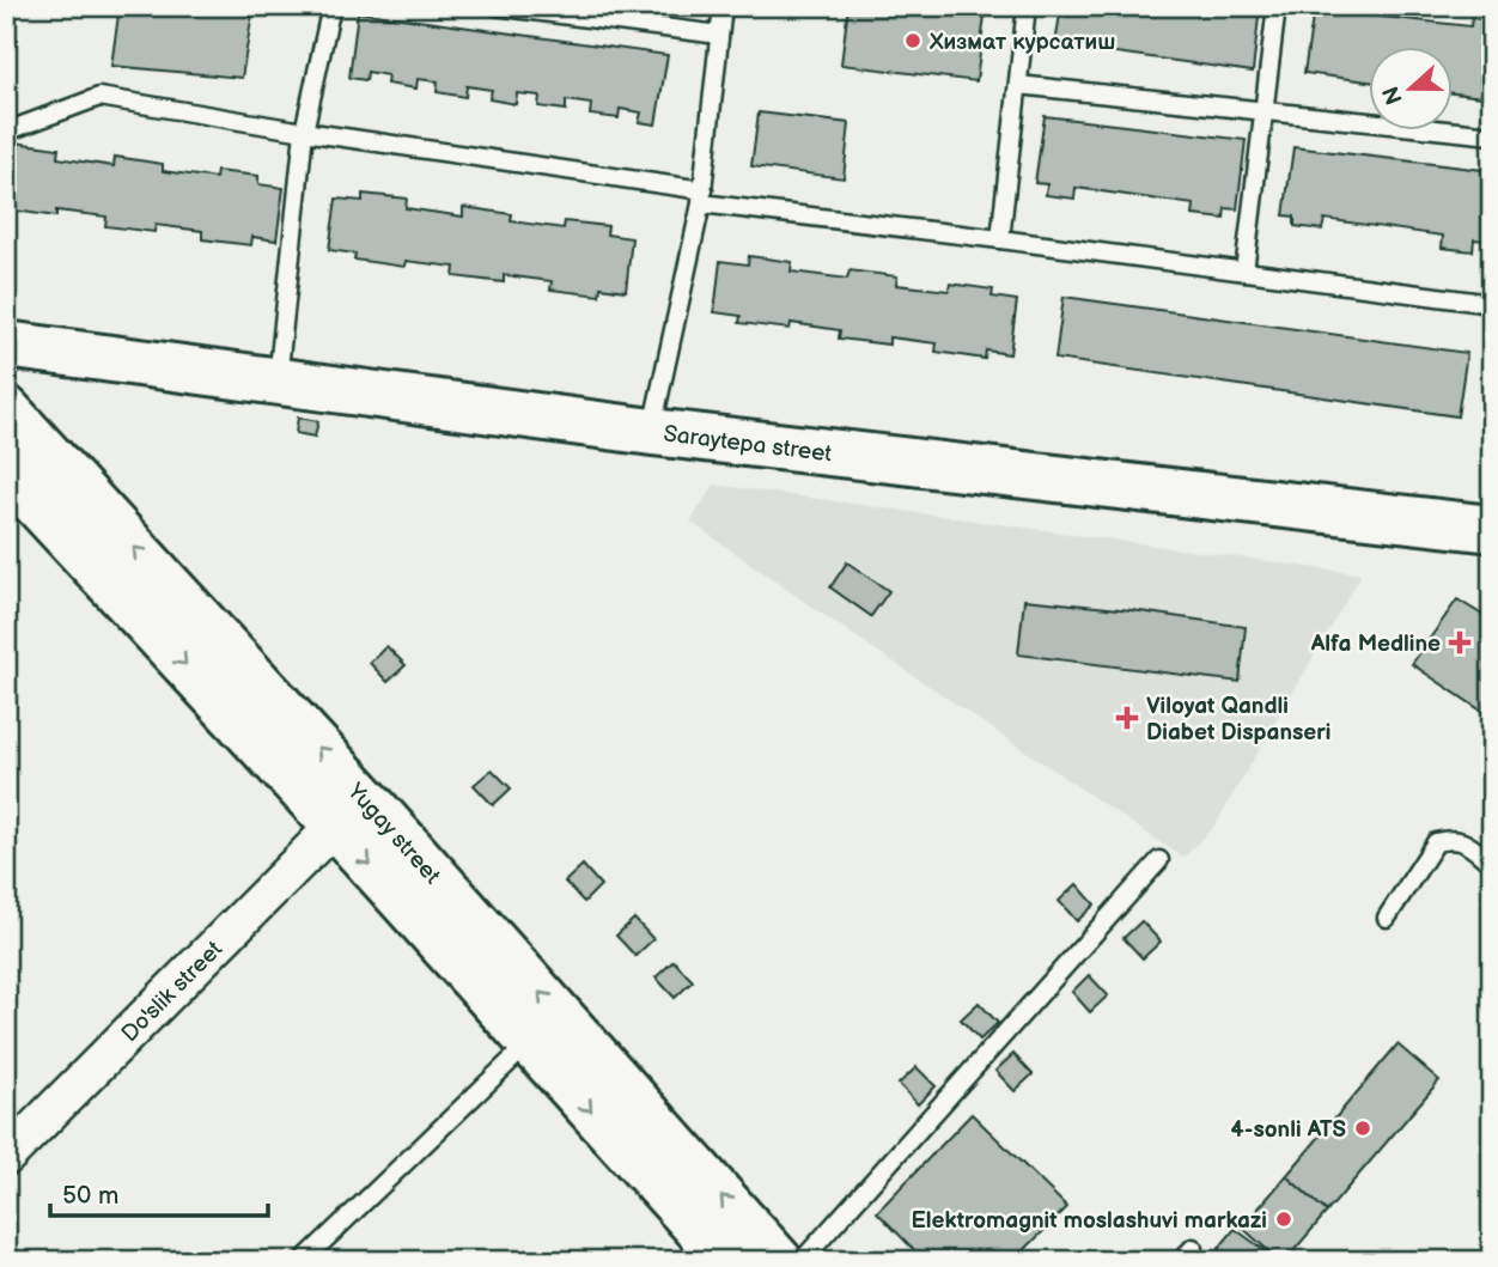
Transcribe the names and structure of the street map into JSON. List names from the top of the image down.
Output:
{
  "streets": {
    "main road": ["Saraytepa street", "Yugay street"],
    "street": ["Do'slik street"]
  },
  "crossings": [
    ["Yugay street", "Do'slik street"]
  ],
  "places": {
    "other": ["Хизмат курсатиш", "4-sonli ATS", "Elektromagnit moslashuvi markazi"],
    "health": ["Alfa Medline", "Viloyat Qandli Diabet Dispanseri"]
  },
  "scale_bar": "50 m",
  "north": "left"
}
